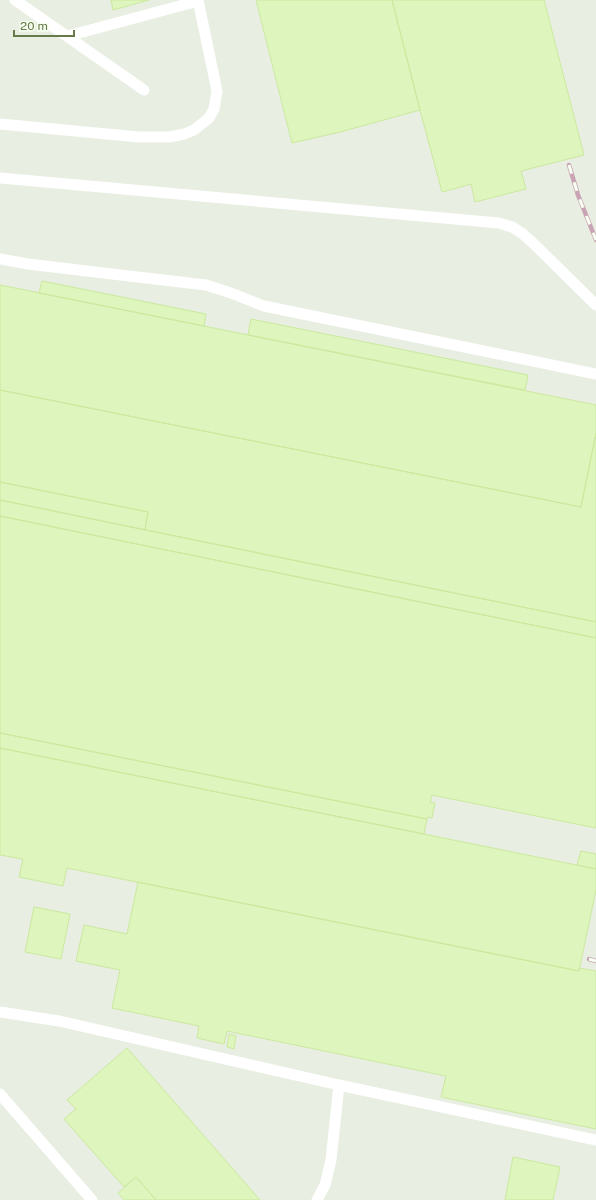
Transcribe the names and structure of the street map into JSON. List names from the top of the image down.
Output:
{
  "scale_bar": "20 m"
}
